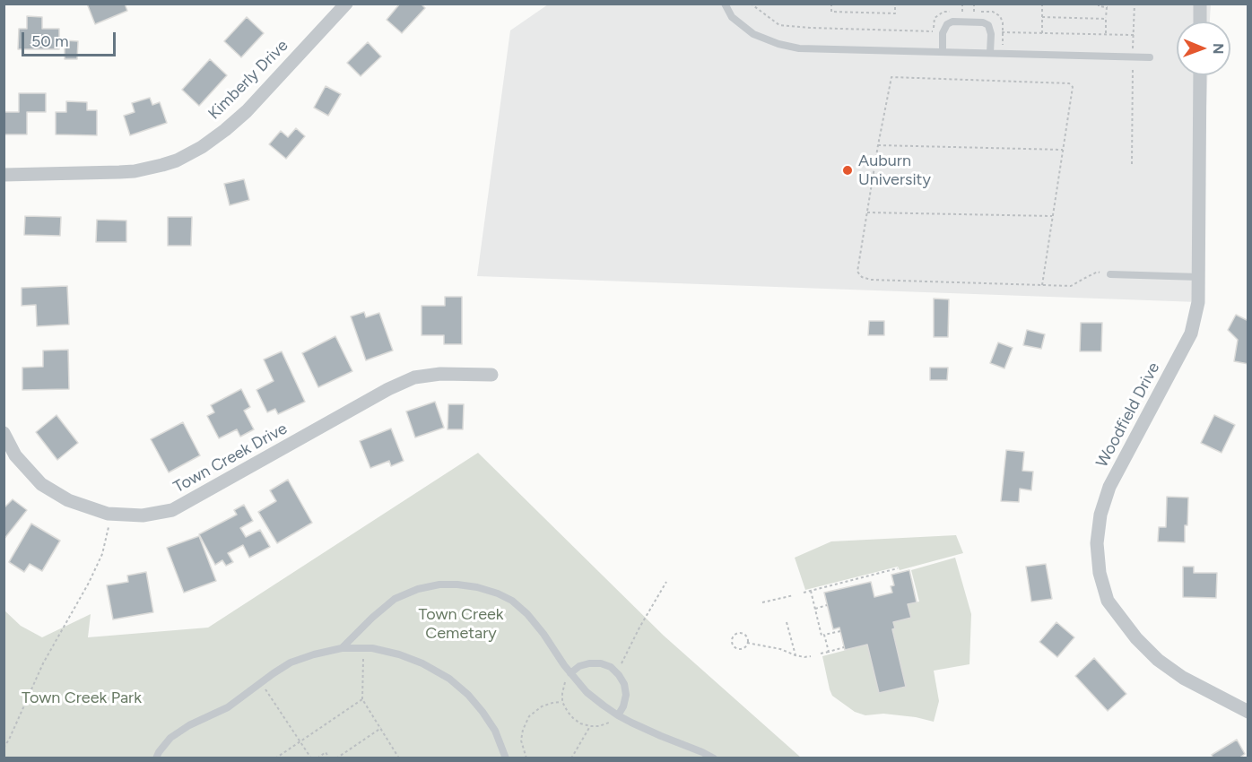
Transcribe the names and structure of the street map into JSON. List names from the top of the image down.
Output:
{
  "streets": {
    "street": ["Kimberly Drive", "Woodfield Drive", "Town Creek Drive"]
  },
  "parks": ["Town Creek Cemetary", "Town Creek Park"],
  "places": ["Auburn University"],
  "scale_bar": "50 m",
  "north": "right"
}
